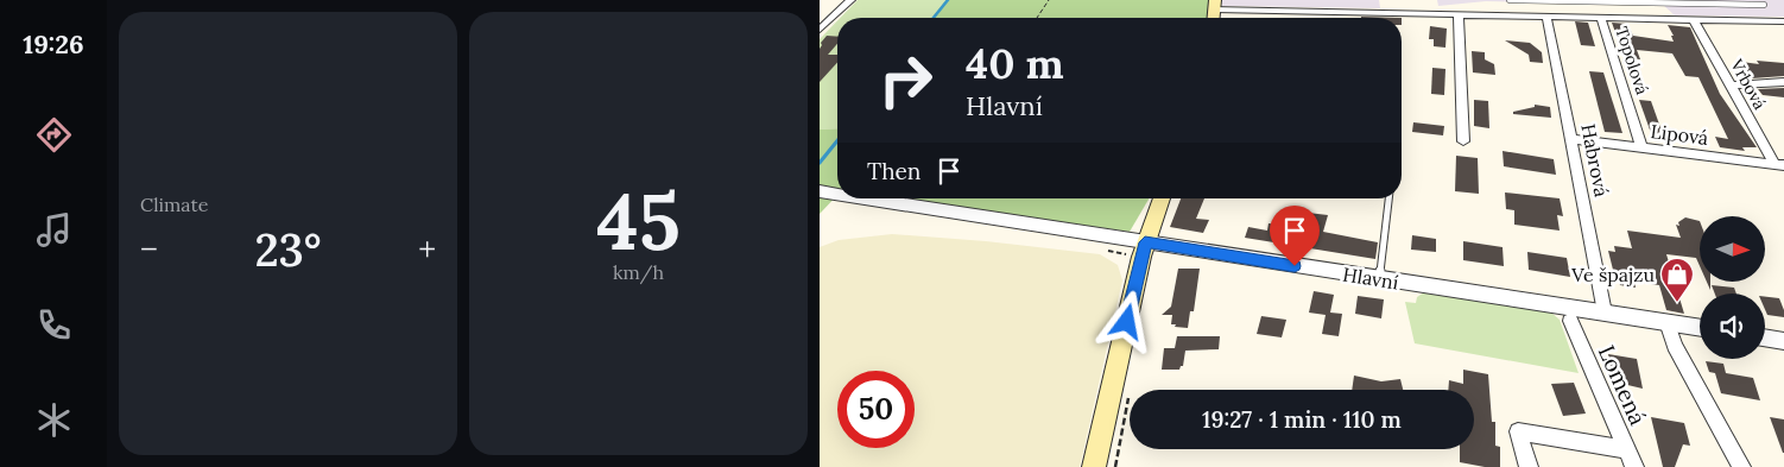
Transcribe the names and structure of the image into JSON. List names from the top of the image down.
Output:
{
  "streets": {
    "street": [
      "Topolová",
      "Vrbová",
      "Lipová",
      "Habrová",
      "Hlavní",
      "Lomená"
    ]
  },
  "crossings": [
    ["Topolová", "Lipová"],
    ["Vrbová", "Lipová"],
    ["Lipová", "Habrová"],
    ["Habrová", "Hlavní"],
    ["Hlavní", "Lomená"]
  ],
  "places": {
    "shop": ["Ve špajzu"]
  },
  "north": "right",
  "page": {
    "tabs": "19:26",
    "tile": [
      "Climate",
      ["45", "km/h"]
    ],
    "turn": ["40 m", "Hlavní"],
    "then": "Then",
    "heat": ["−", "23°", "+"],
    "limit": "50",
    "trip": "19:27 · 1 min · 110 m"
  }
}
